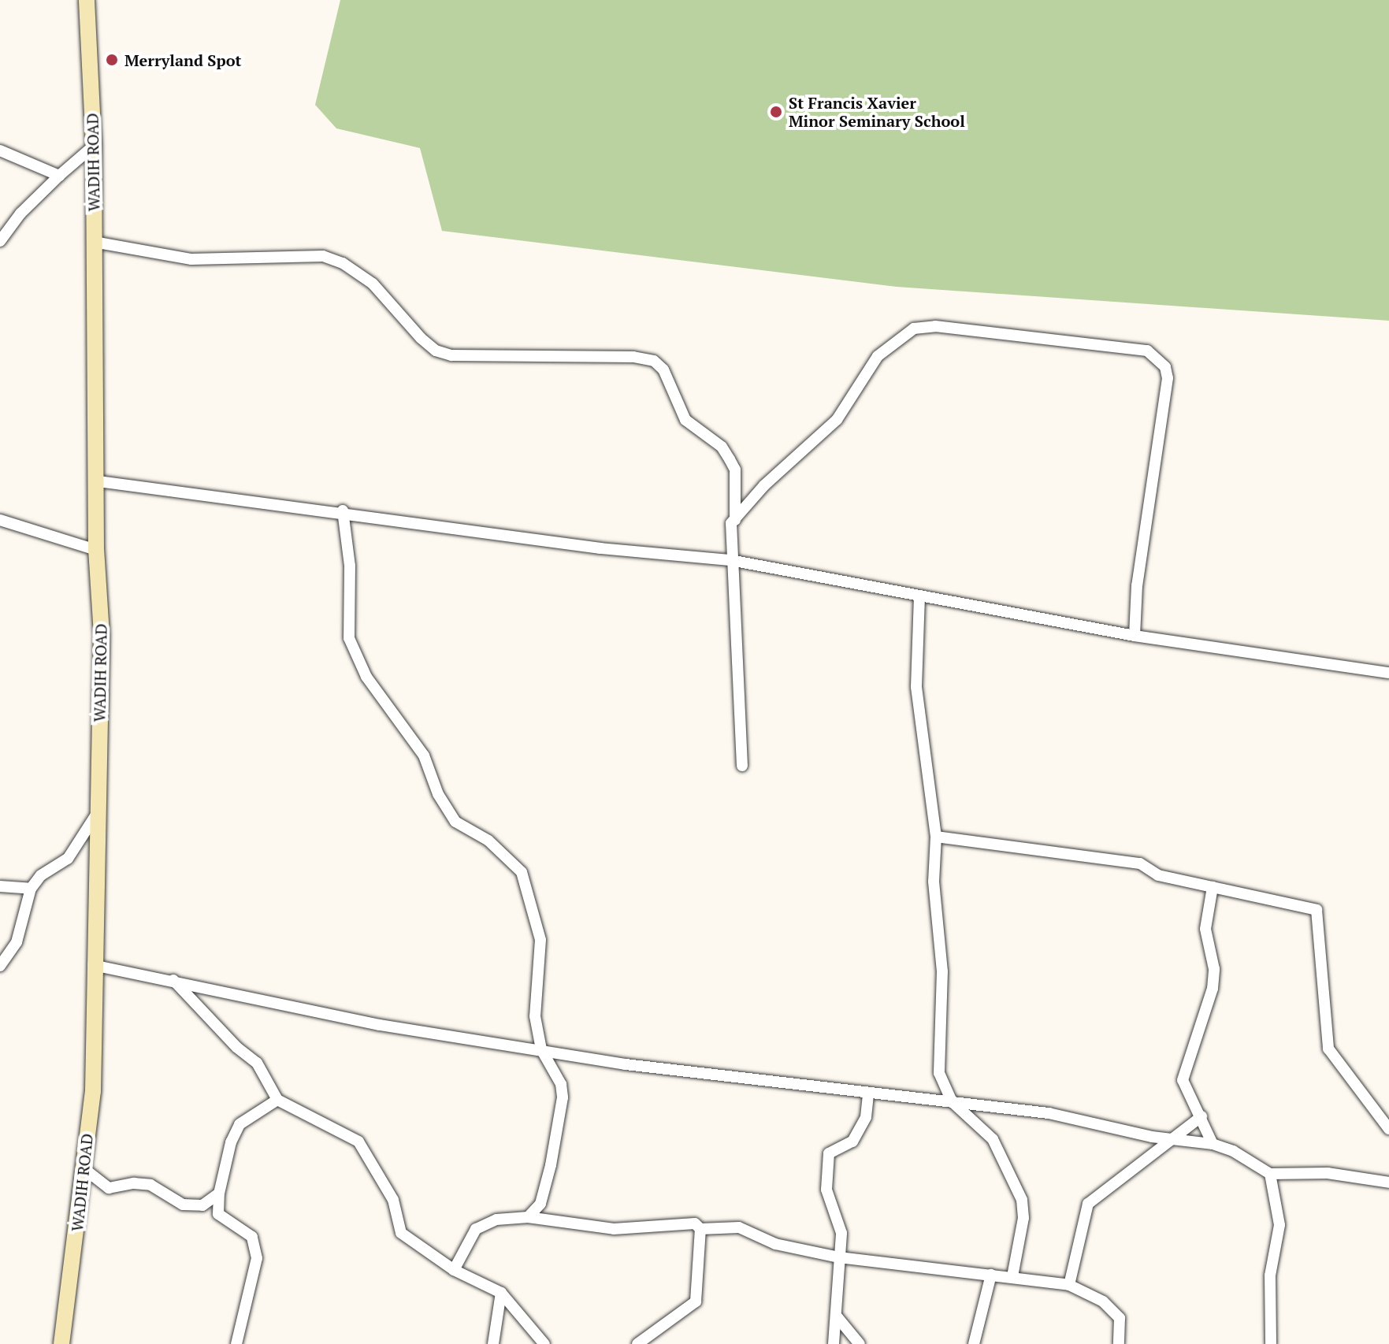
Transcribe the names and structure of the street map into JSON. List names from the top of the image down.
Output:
{
  "streets": {
    "street": ["WADIH ROAD"]
  },
  "places": ["Merryland Spot", "St Francis Xavier Minor Seminary School"]
}
